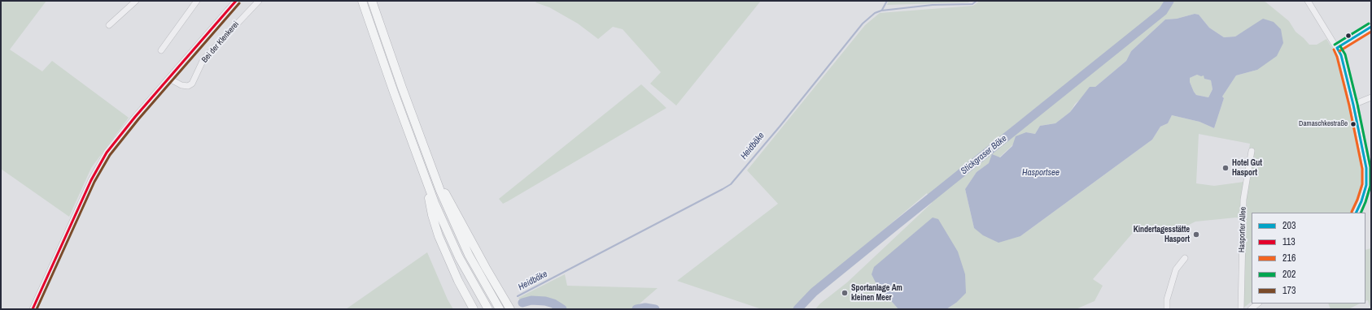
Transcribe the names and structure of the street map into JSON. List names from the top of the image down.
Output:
{
  "streets": {
    "street": ["Bei der Klenkerei", "Hasporter Allee"]
  },
  "water": ["Heidbäke", "Stickgraser Bäke", "Hasportsee"],
  "places": [
    "Damaschkestraße",
    "Hotel Gut Hasport",
    "Kindertagesstätte Hasport",
    "Sportanlage Am kleinen Meer"
  ],
  "lines": [
    "transit line 113",
    "transit line 173",
    "transit line 202",
    "transit line 203",
    "transit line 216"
  ],
  "legend": [
    "203",
    "113",
    "216",
    "202",
    "173"
  ]
}
